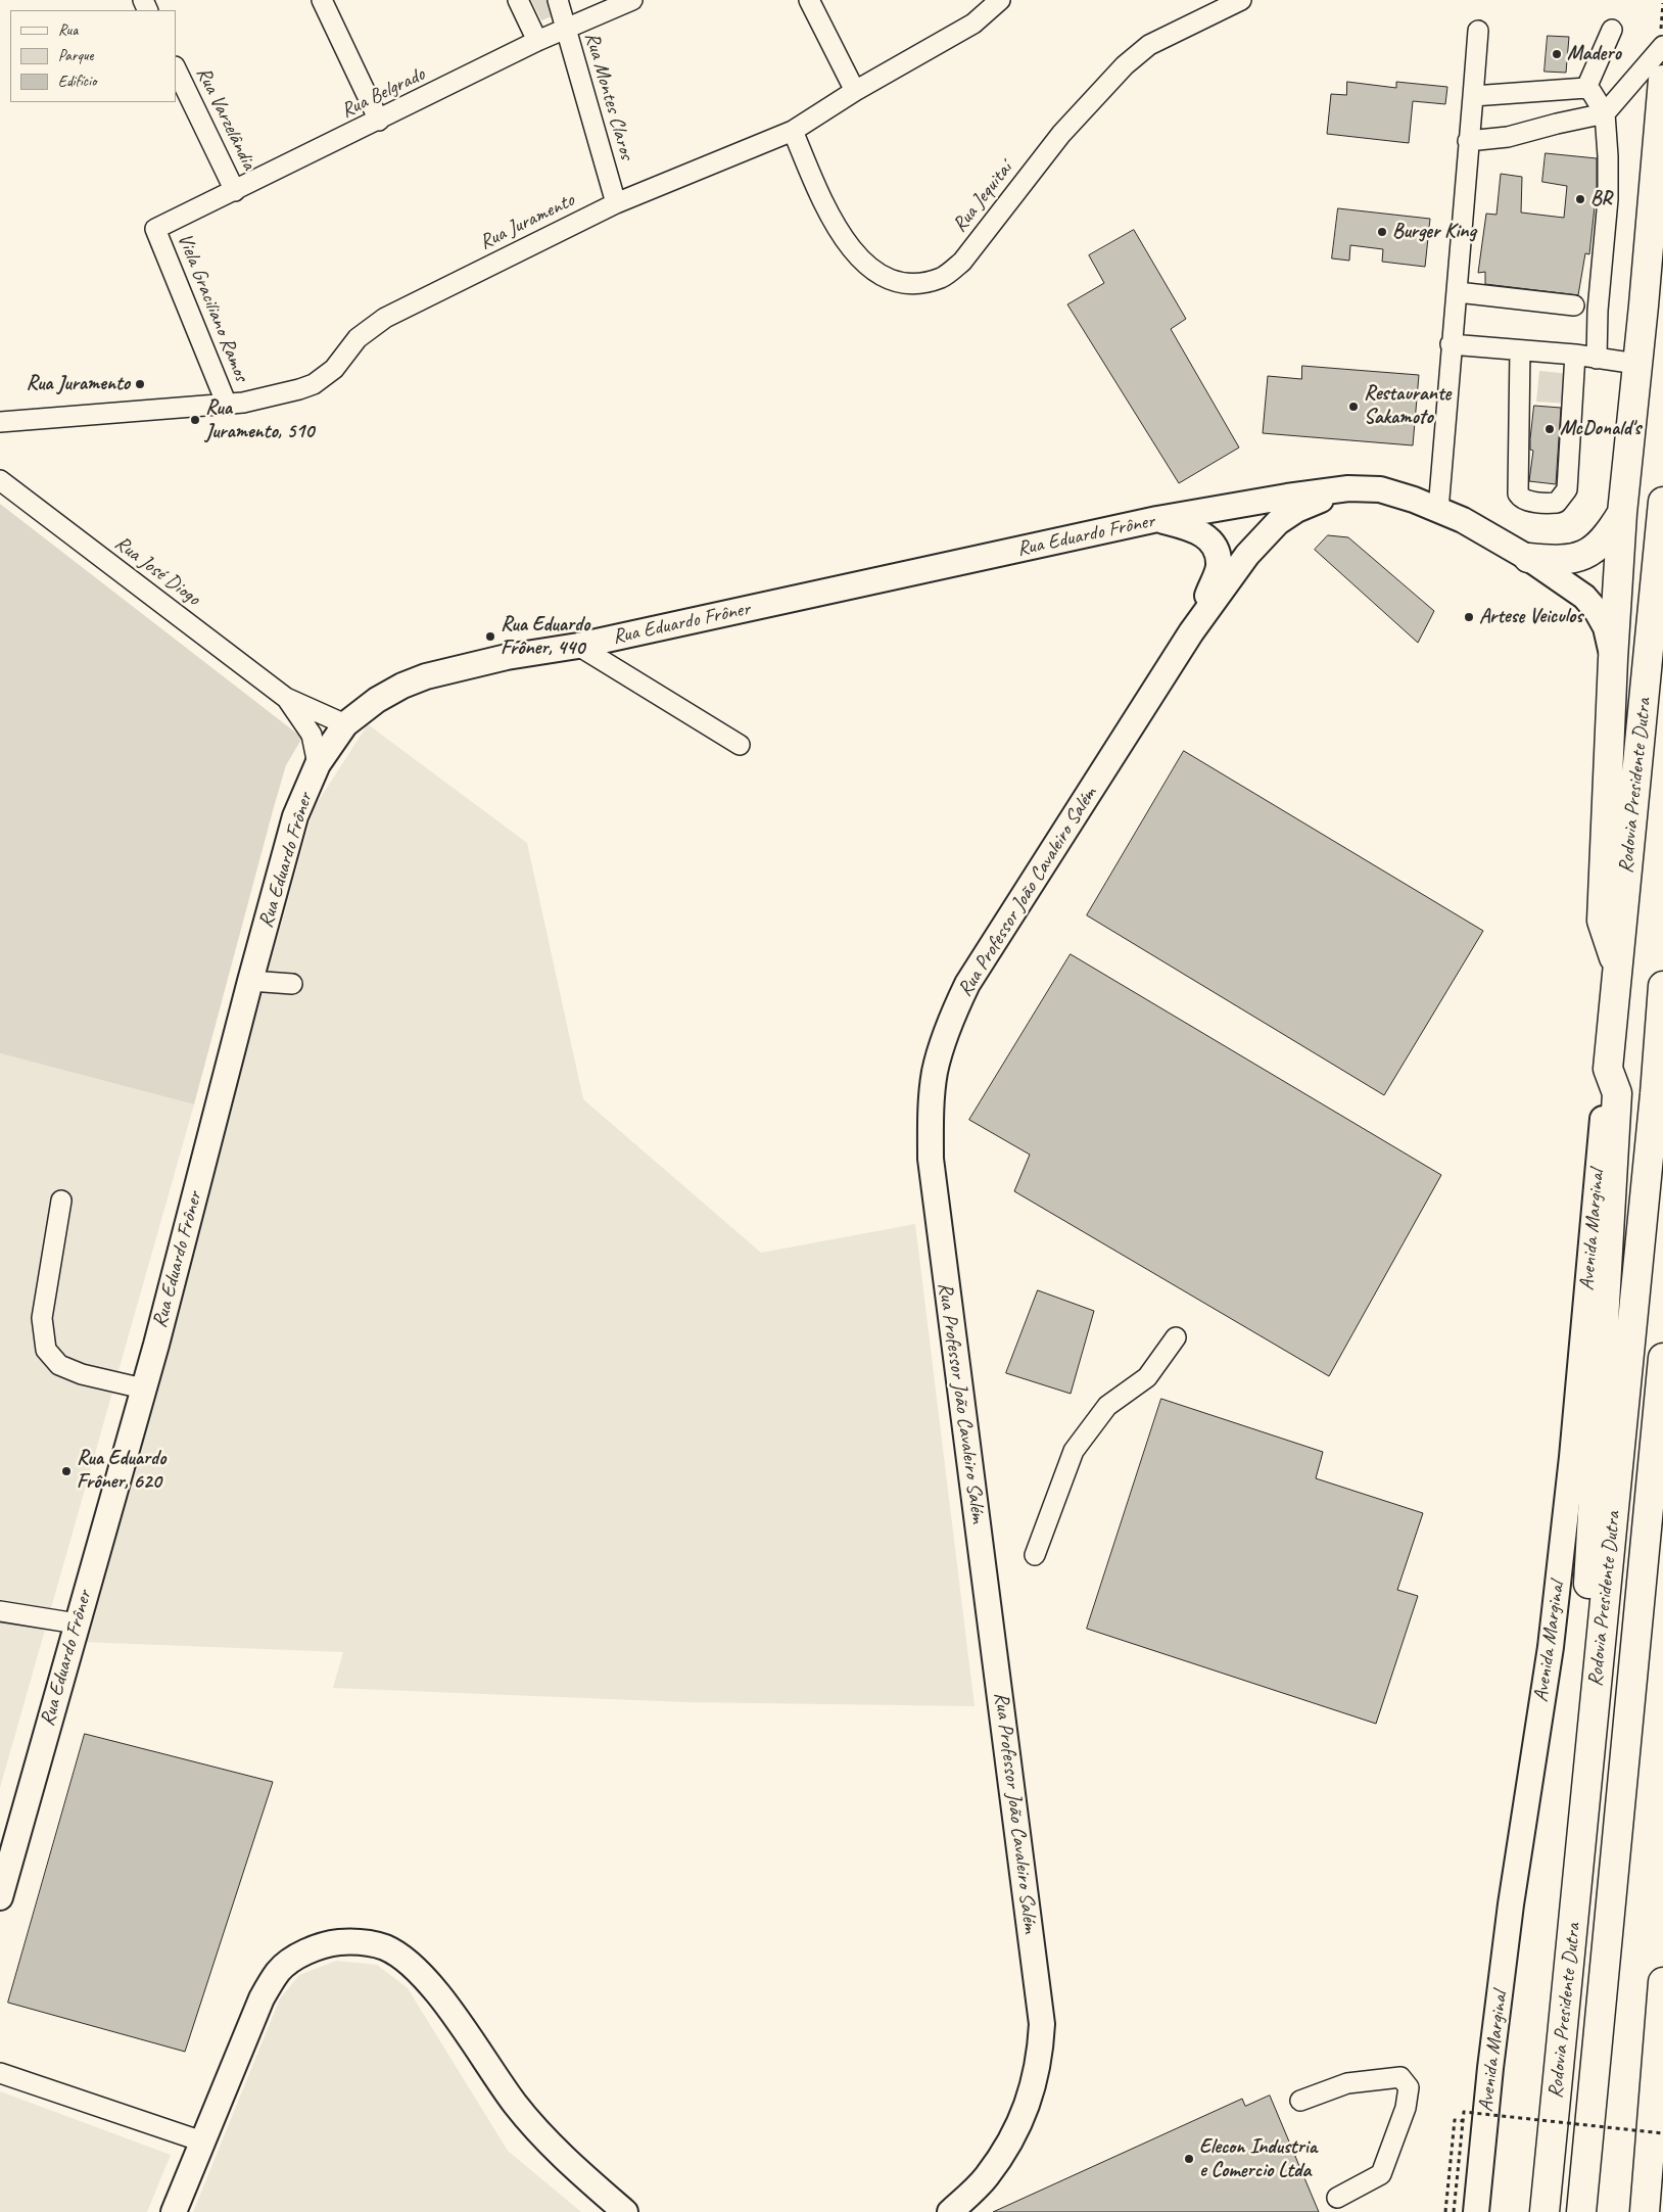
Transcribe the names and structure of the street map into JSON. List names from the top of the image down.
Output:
{
  "streets": {
    "highway": ["Rodovia Presidente Dutra"],
    "main road": ["Rua Eduardo Frôner", "Rua Professor João Cavaleiro Salém", "Avenida Marginal"],
    "street": [
      "Rua Belgrado",
      "Rua Montes Claros",
      "Rua Varzelândia",
      "Rua Jequitaí",
      "Rua Juramento",
      "Viela Graciliano Ramos",
      "Rua José Diogo"
    ]
  },
  "crossings": [
    ["Rua Belgrado", "Rua Montes Claros"],
    ["Rua Belgrado", "Rua Varzelândia"],
    ["Rua Belgrado", "Viela Graciliano Ramos"],
    ["Rua Montes Claros", "Rua Juramento"],
    ["Rua Jequitaí", "Rua Juramento"],
    ["Rua Juramento", "Viela Graciliano Ramos"],
    ["Rua Eduardo Frôner", "Rua José Diogo"],
    ["Rua Eduardo Frôner", "Rua Professor João Cavaleiro Salém"],
    ["Rodovia Presidente Dutra", "Avenida Marginal"]
  ],
  "places": [
    "Madero",
    "BR",
    "Burger King",
    "Rua Juramento",
    "Restaurante Sakamoto",
    "Rua Juramento, 510",
    "McDonald's",
    "Artese Veiculos",
    "Rua Eduardo Frôner, 440",
    "Rua Eduardo Frôner, 620",
    "Elecon Industria e Comercio Ltda"
  ],
  "legend": ["Rua", "Parque", "Edifício"]
}
